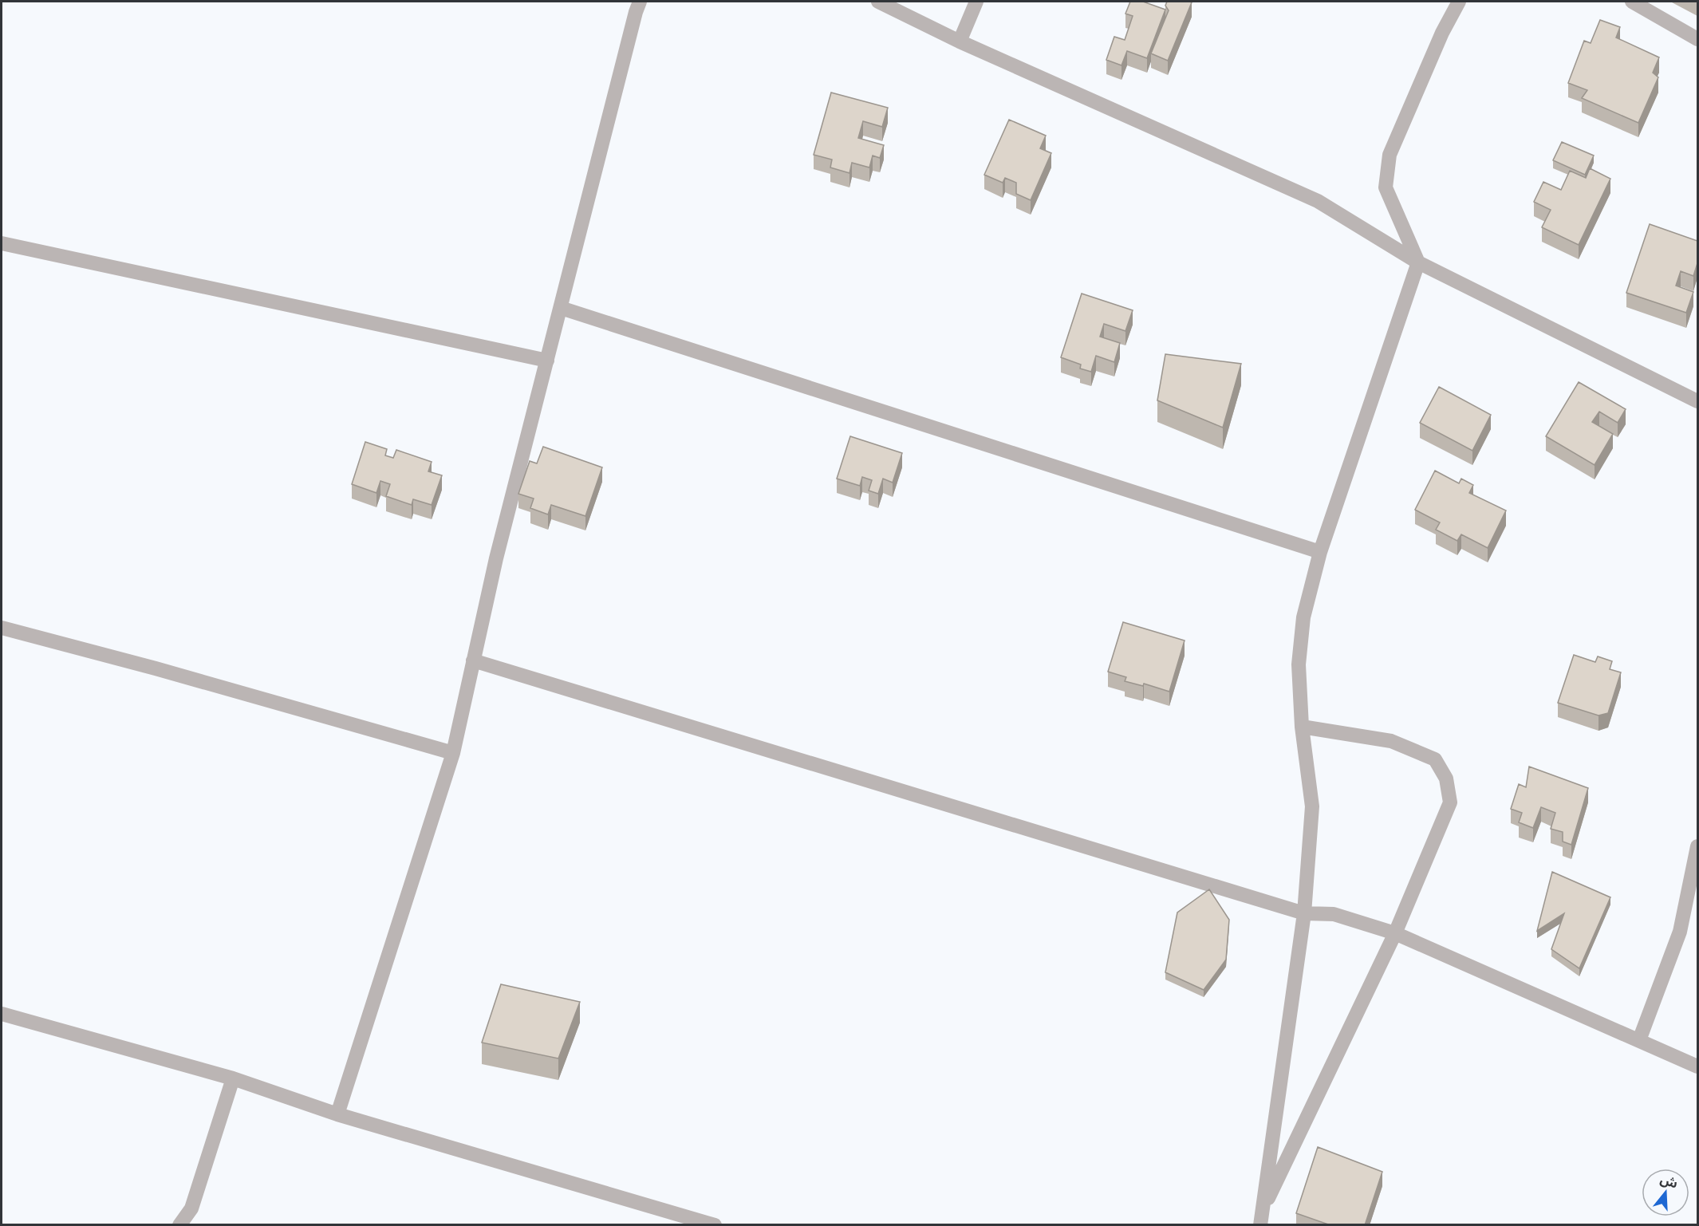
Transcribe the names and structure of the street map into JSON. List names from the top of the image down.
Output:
{
  "north": "top"
}
